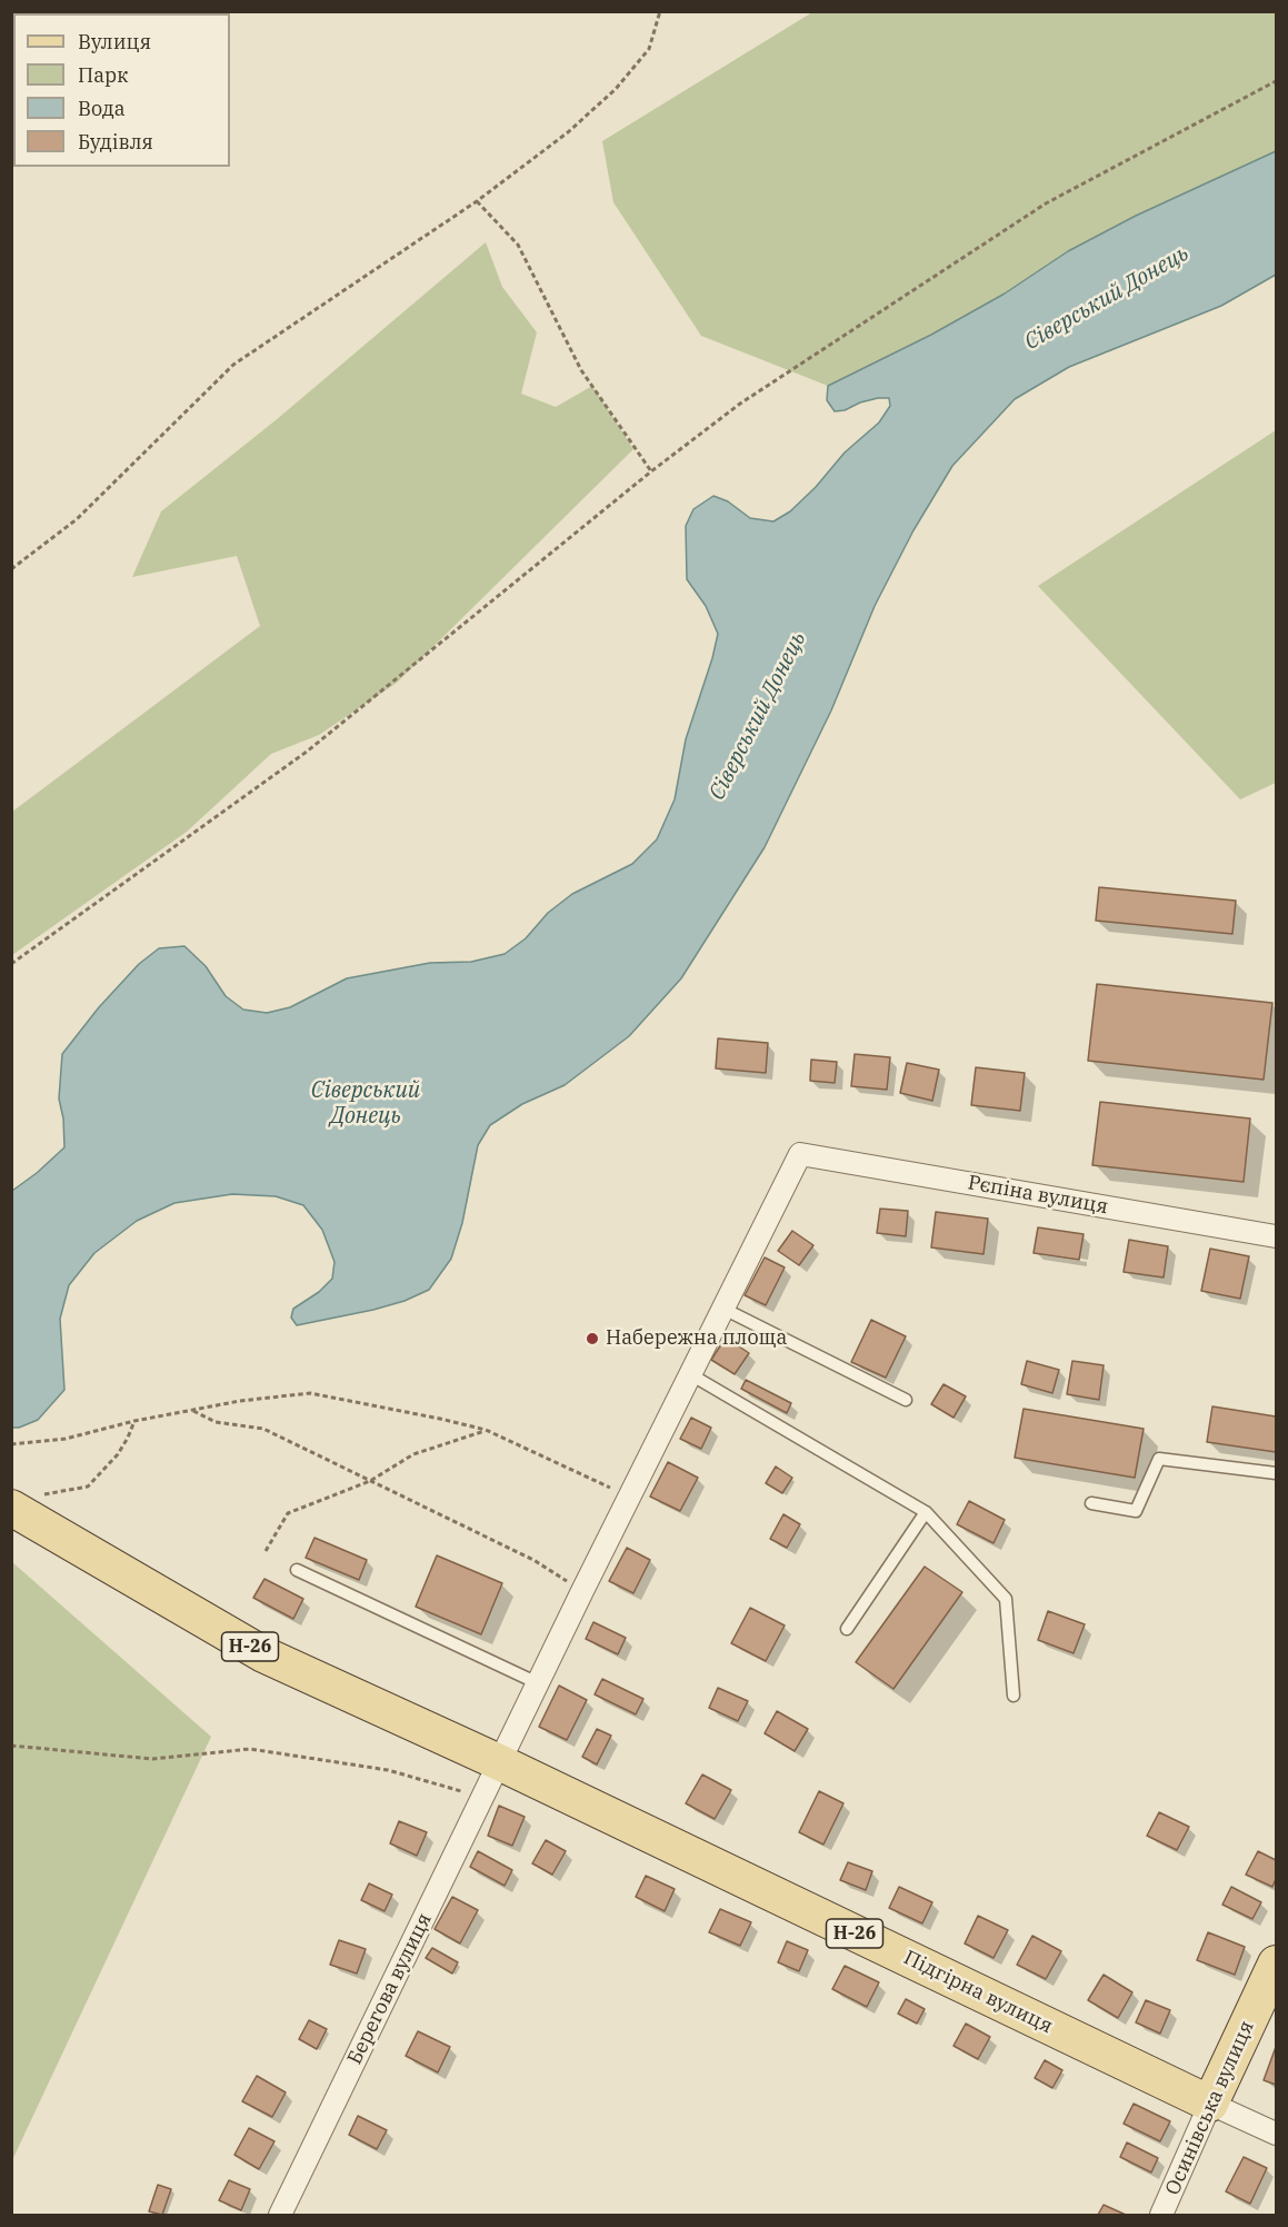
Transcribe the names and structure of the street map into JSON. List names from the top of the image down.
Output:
{
  "streets": {
    "main road": ["Н-26", "Підгірна вулиця", "Осинівська вулиця"],
    "street": ["Рєпіна вулиця", "Берегова вулиця"]
  },
  "crossings": [
    ["Н-26", "Берегова вулиця"],
    ["Н-26", "Підгірна вулиця"],
    ["Берегова вулиця", "Підгірна вулиця"],
    ["Підгірна вулиця", "Осинівська вулиця"]
  ],
  "water": ["Сіверський Донець"],
  "places": ["Набережна площа"],
  "legend": [
    "Вулиця",
    "Парк",
    "Вода",
    "Будівля"
  ]
}
